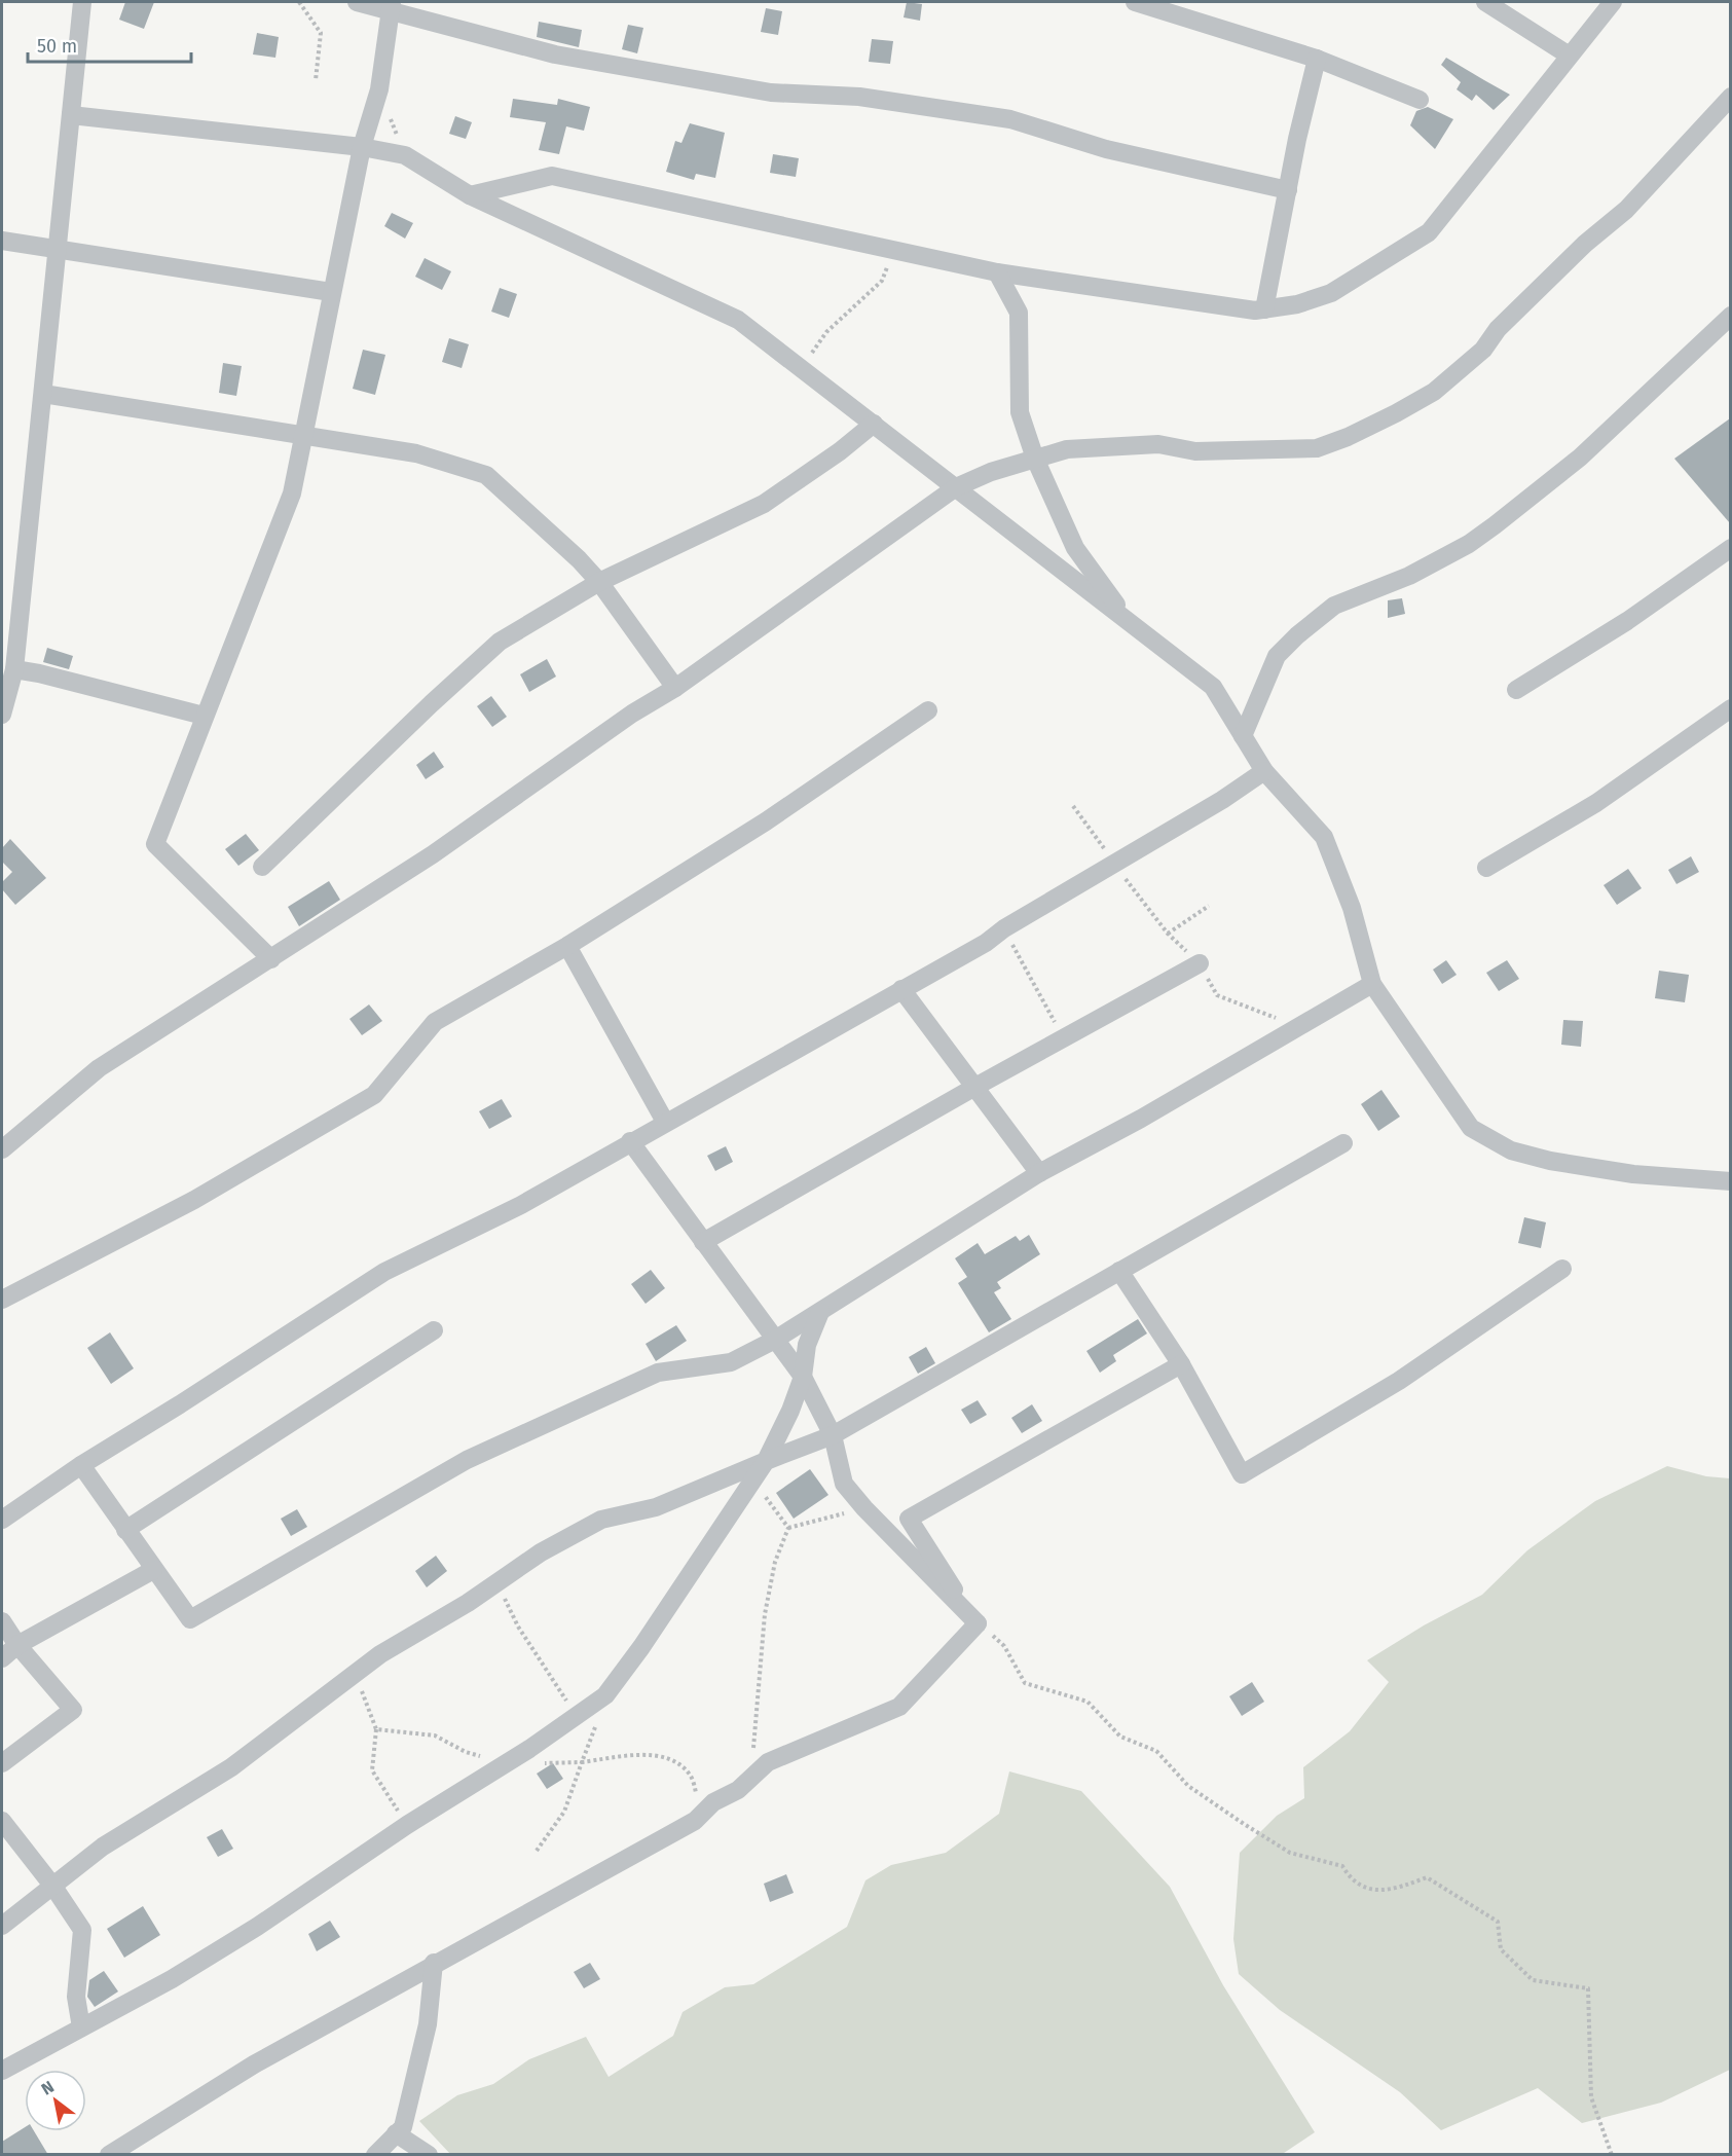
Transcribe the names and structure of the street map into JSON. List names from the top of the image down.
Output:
{
  "scale_bar": "50 m",
  "north": "top left"
}
